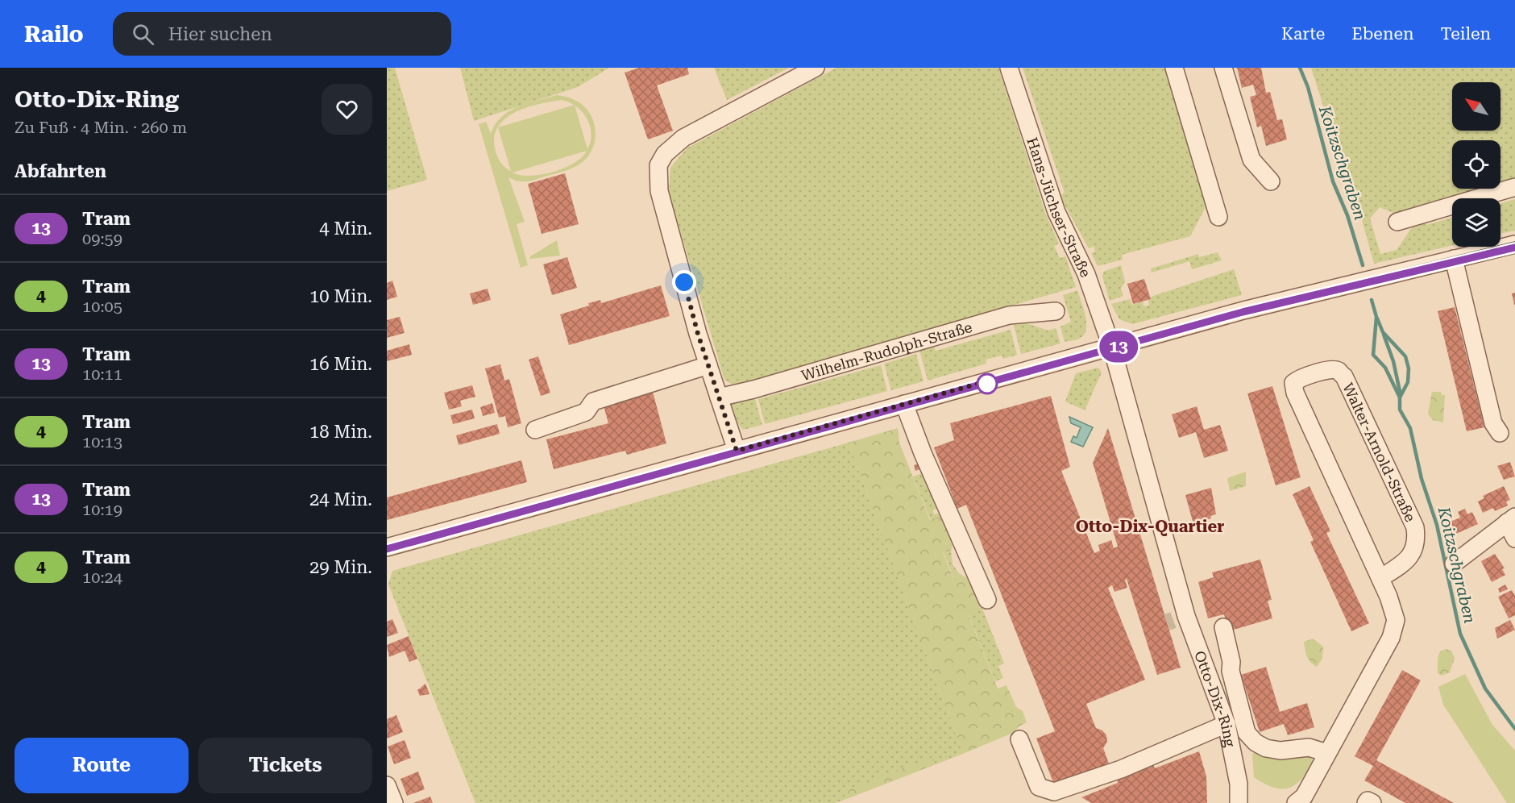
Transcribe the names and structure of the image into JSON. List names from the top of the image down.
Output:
{
  "streets": {
    "street": [
      "Hans-Jüchser-Straße",
      "Wilhelm-Rudolph-Straße",
      "Walter-Arnold-Straße",
      "Otto-Dix-Ring"
    ]
  },
  "crossings": [
    ["Hans-Jüchser-Straße", "Otto-Dix-Ring"]
  ],
  "districts": ["Otto-Dix-Quartier"],
  "water": ["Koitzschgraben"],
  "lines": ["tram line 13"],
  "north": "top left",
  "page": {
    "header": "Railo",
    "search": "Hier suchen",
    "nav": ["Karte", "Ebenen", "Teilen"],
    "heading": [
      ["Otto-Dix-Ring", "Zu Fuß · 4 Min. · 260 m"],
      "Abfahrten"
    ],
    "on_map": "13",
    "list": [
      {
        "mark": "13",
        "name": "Tram",
        "note": "09:59",
        "value": "4 Min."
      },
      {
        "mark": "4",
        "name": "Tram",
        "note": "10:05",
        "value": "10 Min."
      },
      {
        "mark": "13",
        "name": "Tram",
        "note": "10:11",
        "value": "16 Min."
      },
      {
        "mark": "4",
        "name": "Tram",
        "note": "10:13",
        "value": "18 Min."
      },
      {
        "mark": "13",
        "name": "Tram",
        "note": "10:19",
        "value": "24 Min."
      },
      {
        "mark": "4",
        "name": "Tram",
        "note": "10:24",
        "value": "29 Min."
      }
    ],
    "buttons": ["Route", "Tickets"]
  }
}
